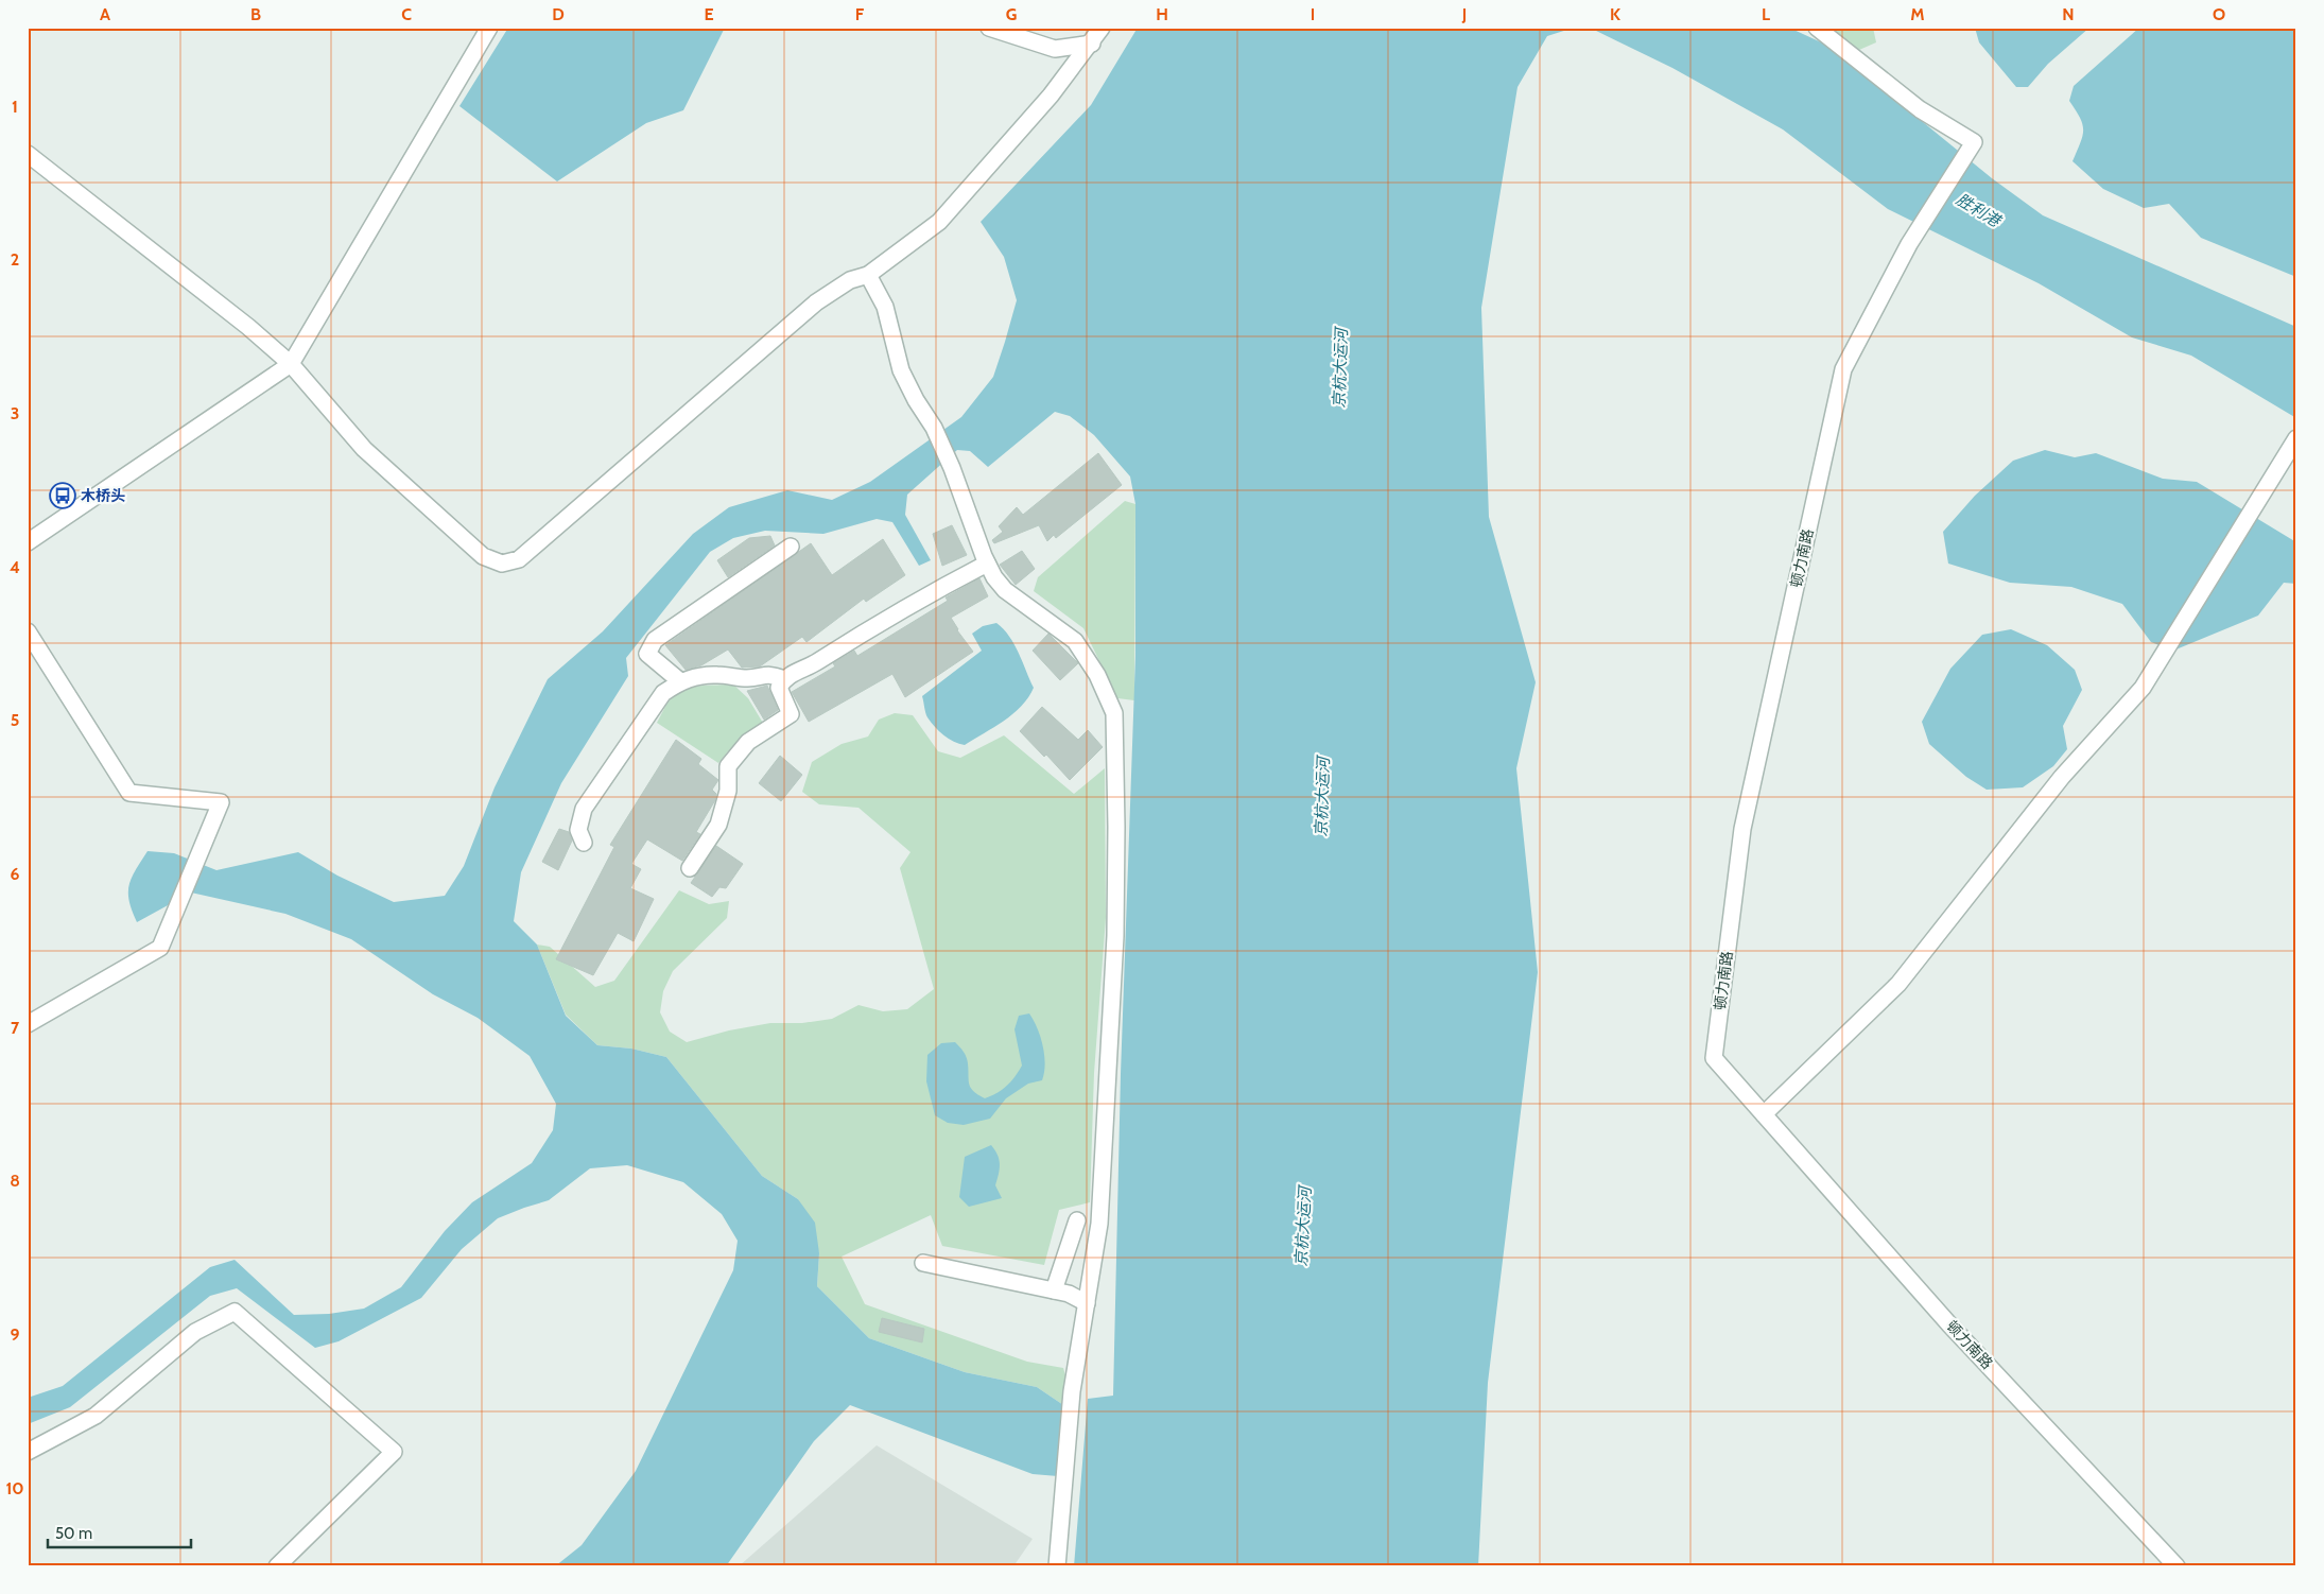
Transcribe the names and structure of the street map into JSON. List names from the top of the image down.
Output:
{
  "streets": {
    "street": ["顿力南路"]
  },
  "water": ["胜利港", "京杭大运河"],
  "places": {
    "bus stop": ["木桥头"]
  },
  "scale_bar": "50 m",
  "grid": {
    "columns": [
      "A",
      "B",
      "C",
      "D",
      "E",
      "F",
      "G",
      "H",
      "I",
      "J",
      "K",
      "L",
      "M",
      "N",
      "O"
    ],
    "rows": [
      "1",
      "2",
      "3",
      "4",
      "5",
      "6",
      "7",
      "8",
      "9",
      "10"
    ]
  }
}
